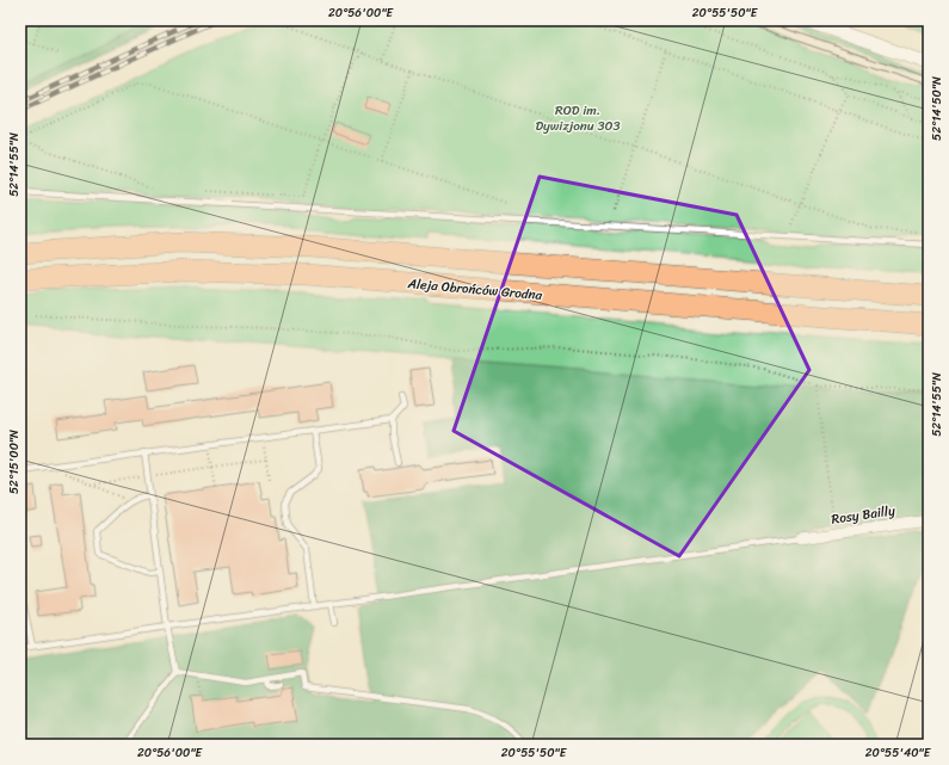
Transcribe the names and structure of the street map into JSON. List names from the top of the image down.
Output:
{
  "streets": {
    "highway": ["Aleja Obrońców Grodna"],
    "street": ["Rosy Bailly"]
  },
  "parks": ["ROD im. Dywizjonu 303"],
  "coordinates": [
    "20°56'00\"E",
    "20°55'50\"E",
    "52°14'50\"N",
    "52°14'55\"N",
    "52°15'00\"N",
    "20°55'40\"E"
  ]
}
